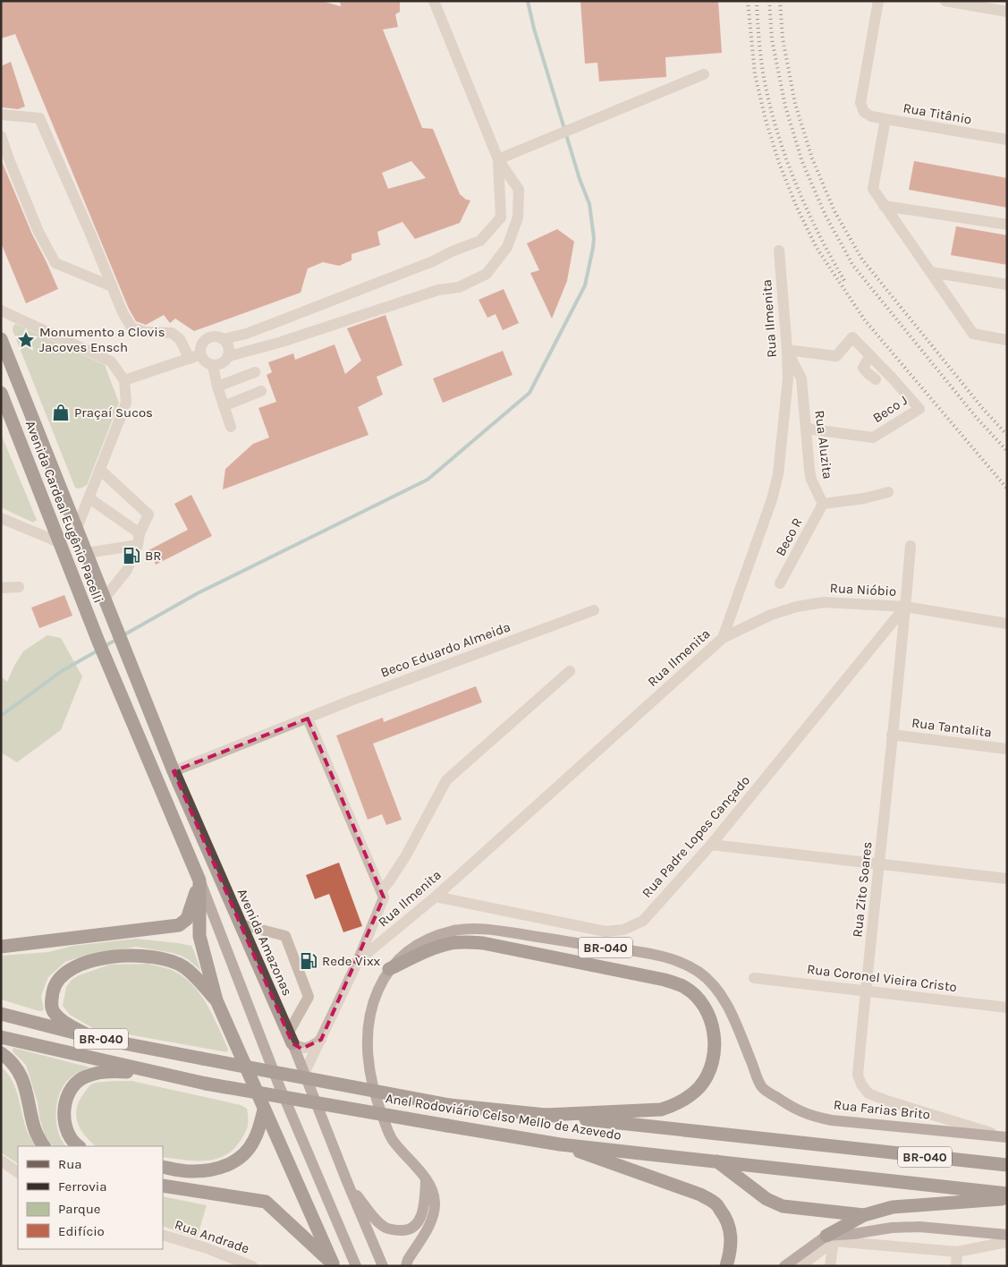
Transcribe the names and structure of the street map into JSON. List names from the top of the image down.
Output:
{
  "streets": {
    "highway": [
      "Avenida Cardeal Eugênio Pacelli",
      "Avenida Amazonas",
      "BR-040",
      "Anel Rodoviário Celso Mello de Azevedo"
    ],
    "main road": ["Rua Farias Brito"],
    "street": [
      "Rua Titânio",
      "Rua Ilmenita",
      "Beco J",
      "Rua Aluzita",
      "Beco R",
      "Rua Nióbio",
      "Beco Eduardo Almeida",
      "Rua Tantalita",
      "Rua Padre Lopes Cançado",
      "Rua Zito Soares",
      "Rua Coronel Vieira Cristo",
      "Rua Andrade"
    ]
  },
  "crossings": [
    ["Rua Ilmenita", "Rua Aluzita"],
    ["Rua Ilmenita", "Rua Nióbio"],
    ["Rua Ilmenita", "Rua Padre Lopes Cançado"],
    ["Beco J", "Rua Aluzita"],
    ["Rua Aluzita", "Beco R"],
    ["Avenida Cardeal Eugênio Pacelli", "Avenida Amazonas"],
    ["Rua Nióbio", "Rua Padre Lopes Cançado"],
    ["Rua Nióbio", "Rua Zito Soares"],
    ["Beco Eduardo Almeida", "Avenida Amazonas"],
    ["Rua Tantalita", "Rua Zito Soares"],
    ["Rua Padre Lopes Cançado", "Rua Zito Soares"],
    ["Rua Zito Soares", "Rua Coronel Vieira Cristo"],
    ["Rua Zito Soares", "Rua Farias Brito"],
    ["BR-040", "Rua Farias Brito"]
  ],
  "places": {
    "place": ["Monumento a Clovis Jacoves Ensch"],
    "shop": ["Praçaí Sucos"],
    "fuel station": ["BR", "Rede Vixx"]
  },
  "legend": [
    "Rua",
    "Ferrovia",
    "Parque",
    "Edifício"
  ]
}
